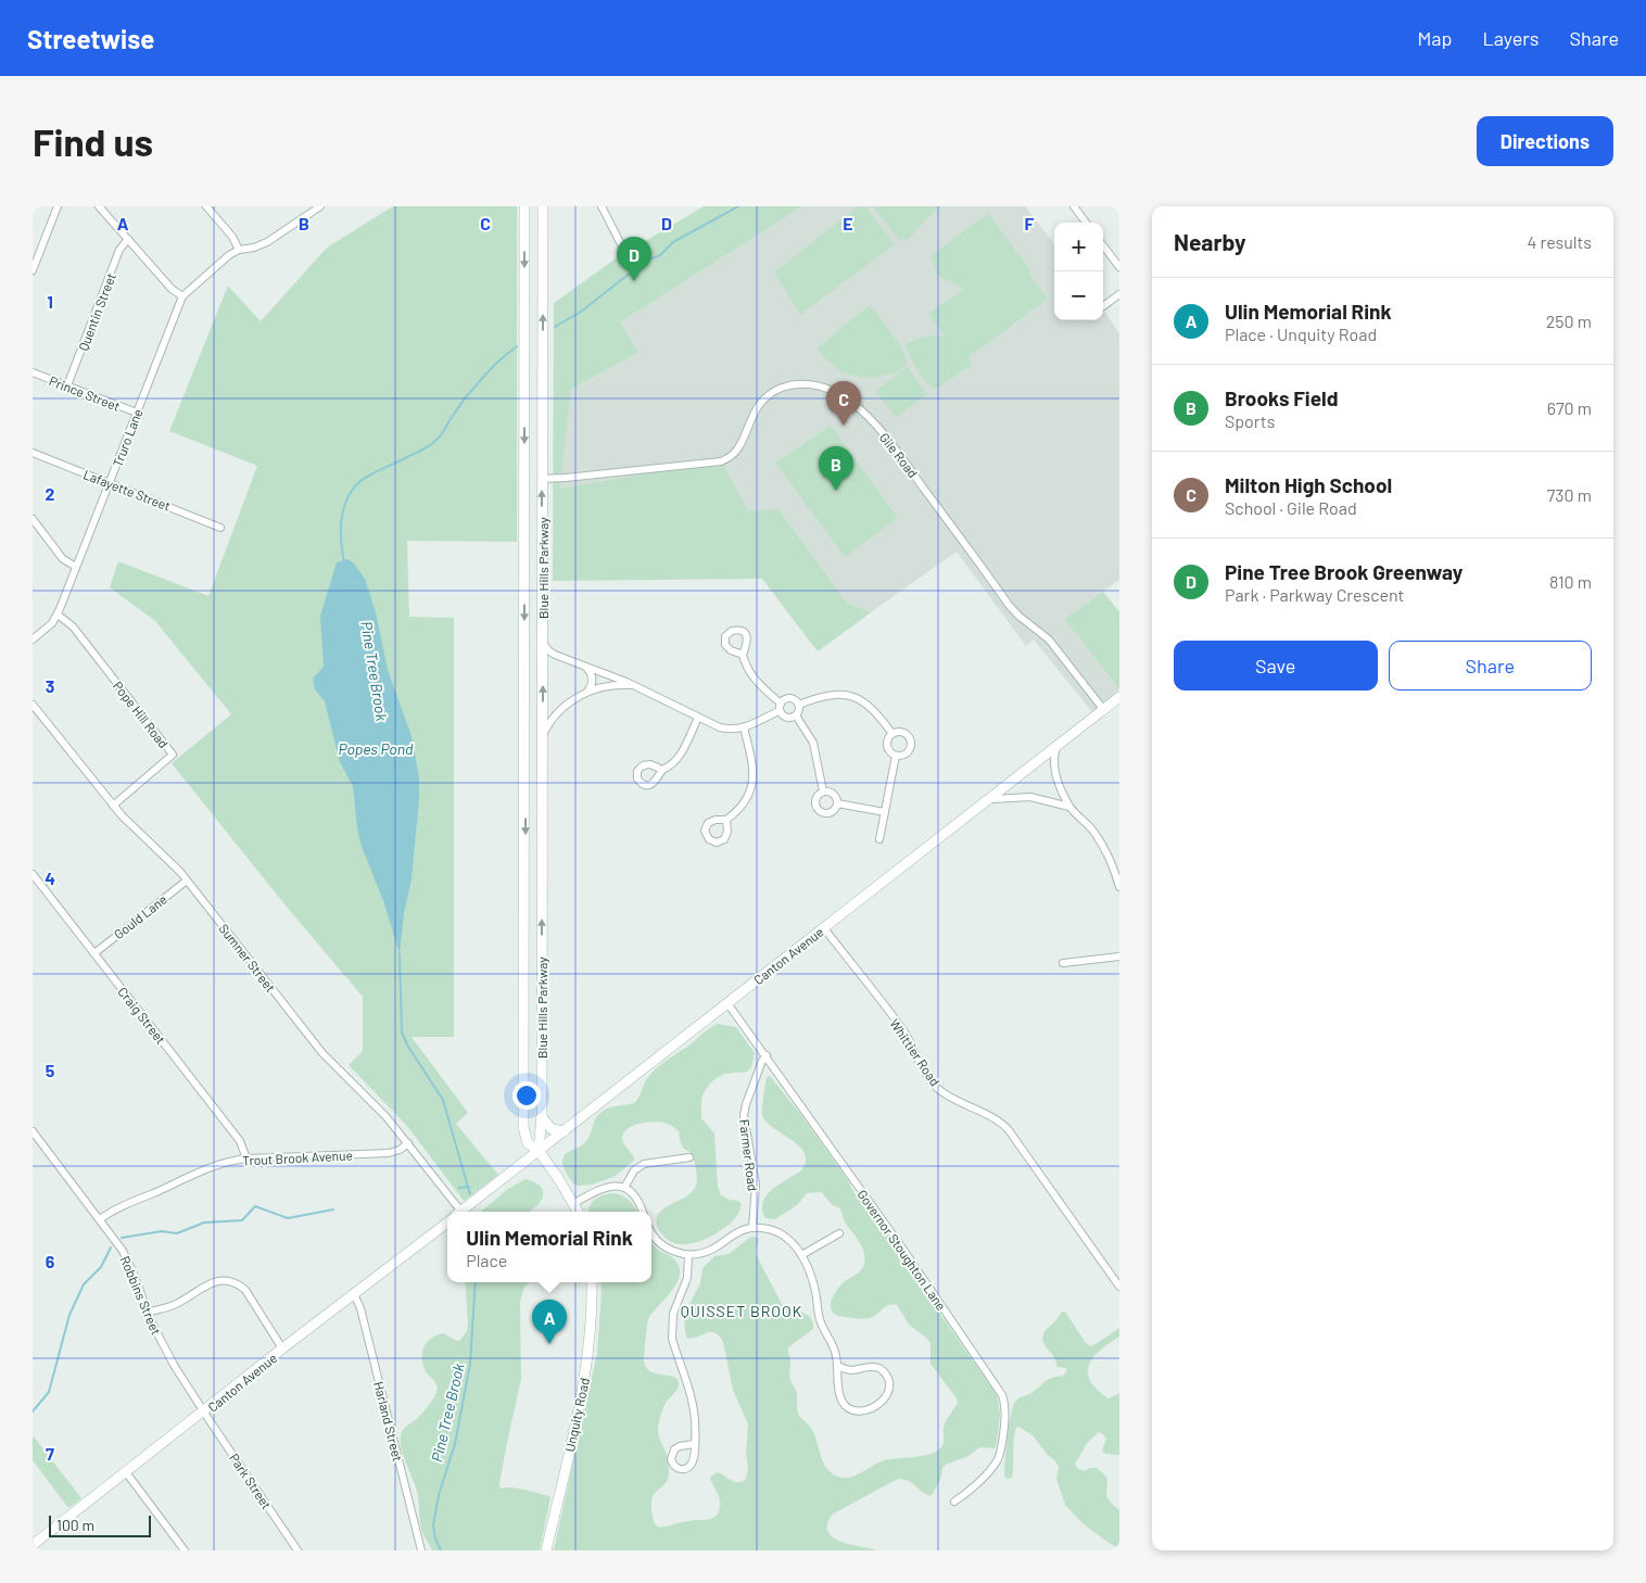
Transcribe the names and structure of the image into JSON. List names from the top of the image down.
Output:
{
  "streets": {
    "main road": ["Blue Hills Parkway", "Canton Avenue", "Unquity Road"],
    "street": [
      "Quentin Street",
      "Prince Street",
      "Truro Lane",
      "Gile Road",
      "Lafayette Street",
      "Pope Hill Road",
      "Gould Lane",
      "Sumner Street",
      "Craig Street",
      "Whittier Road",
      "Farmer Road",
      "Trout Brook Avenue",
      "Governor Stoughton Lane",
      "Robbins Street",
      "Harland Street",
      "Park Street"
    ]
  },
  "crossings": [
    ["Quentin Street", "Prince Street"],
    ["Prince Street", "Truro Lane"],
    ["Truro Lane", "Lafayette Street"],
    ["Truro Lane", "Pope Hill Road"],
    ["Gile Road", "Blue Hills Parkway"],
    ["Gile Road", "Canton Avenue"],
    ["Blue Hills Parkway", "Canton Avenue"],
    ["Pope Hill Road", "Sumner Street"],
    ["Gould Lane", "Sumner Street"],
    ["Gould Lane", "Craig Street"],
    ["Canton Avenue", "Whittier Road"],
    ["Canton Avenue", "Governor Stoughton Lane"],
    ["Canton Avenue", "Robbins Street"],
    ["Canton Avenue", "Harland Street"],
    ["Canton Avenue", "Park Street"],
    ["Sumner Street", "Trout Brook Avenue"],
    ["Craig Street", "Trout Brook Avenue"],
    ["Farmer Road", "Governor Stoughton Lane"],
    ["Trout Brook Avenue", "Robbins Street"],
    ["Robbins Street", "Park Street"]
  ],
  "districts": ["QUISSET BROOK"],
  "water": ["Pine Tree Brook", "Popes Pond"],
  "scale_bar": "100 m",
  "page": {
    "header": "Streetwise",
    "nav": ["Map", "Layers", "Share"],
    "buttons": [
      "Directions",
      ["Save", "Share"]
    ],
    "title": "Find us",
    "heading": ["Nearby", "4 results"],
    "map_buttons": ["+", "−"],
    "pins": [
      "D",
      "C",
      "B",
      "A"
    ],
    "list": [
      {
        "mark": "A",
        "name": "Ulin Memorial Rink",
        "note": "Place · Unquity Road",
        "value": "250 m"
      },
      {
        "mark": "B",
        "name": "Brooks Field",
        "note": "Sports",
        "value": "670 m"
      },
      {
        "mark": "C",
        "name": "Milton High School",
        "note": "School · Gile Road",
        "value": "730 m"
      },
      {
        "mark": "D",
        "name": "Pine Tree Brook Greenway",
        "note": "Park · Parkway Crescent",
        "value": "810 m"
      }
    ],
    "popup": ["Ulin Memorial Rink", "Place"],
    "scale": "100 m"
  },
  "grid": {
    "columns": [
      "A",
      "B",
      "C",
      "D",
      "E",
      "F"
    ],
    "rows": [
      "1",
      "2",
      "3",
      "4",
      "5",
      "6",
      "7"
    ]
  }
}
